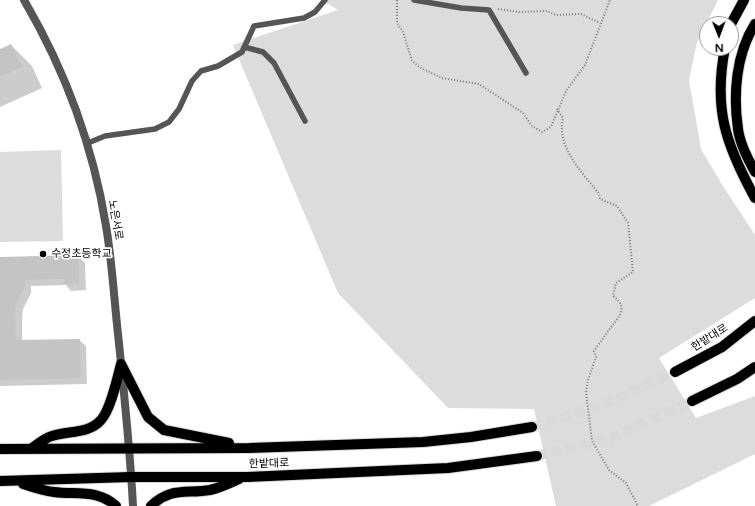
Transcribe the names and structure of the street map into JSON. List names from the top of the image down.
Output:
{
  "streets": {
    "main road": ["한밭대로"],
    "street": ["노은서로"]
  },
  "crossings": [
    ["노은서로", "한밭대로"]
  ],
  "places": ["수정초등학교"],
  "north": "bottom"
}
